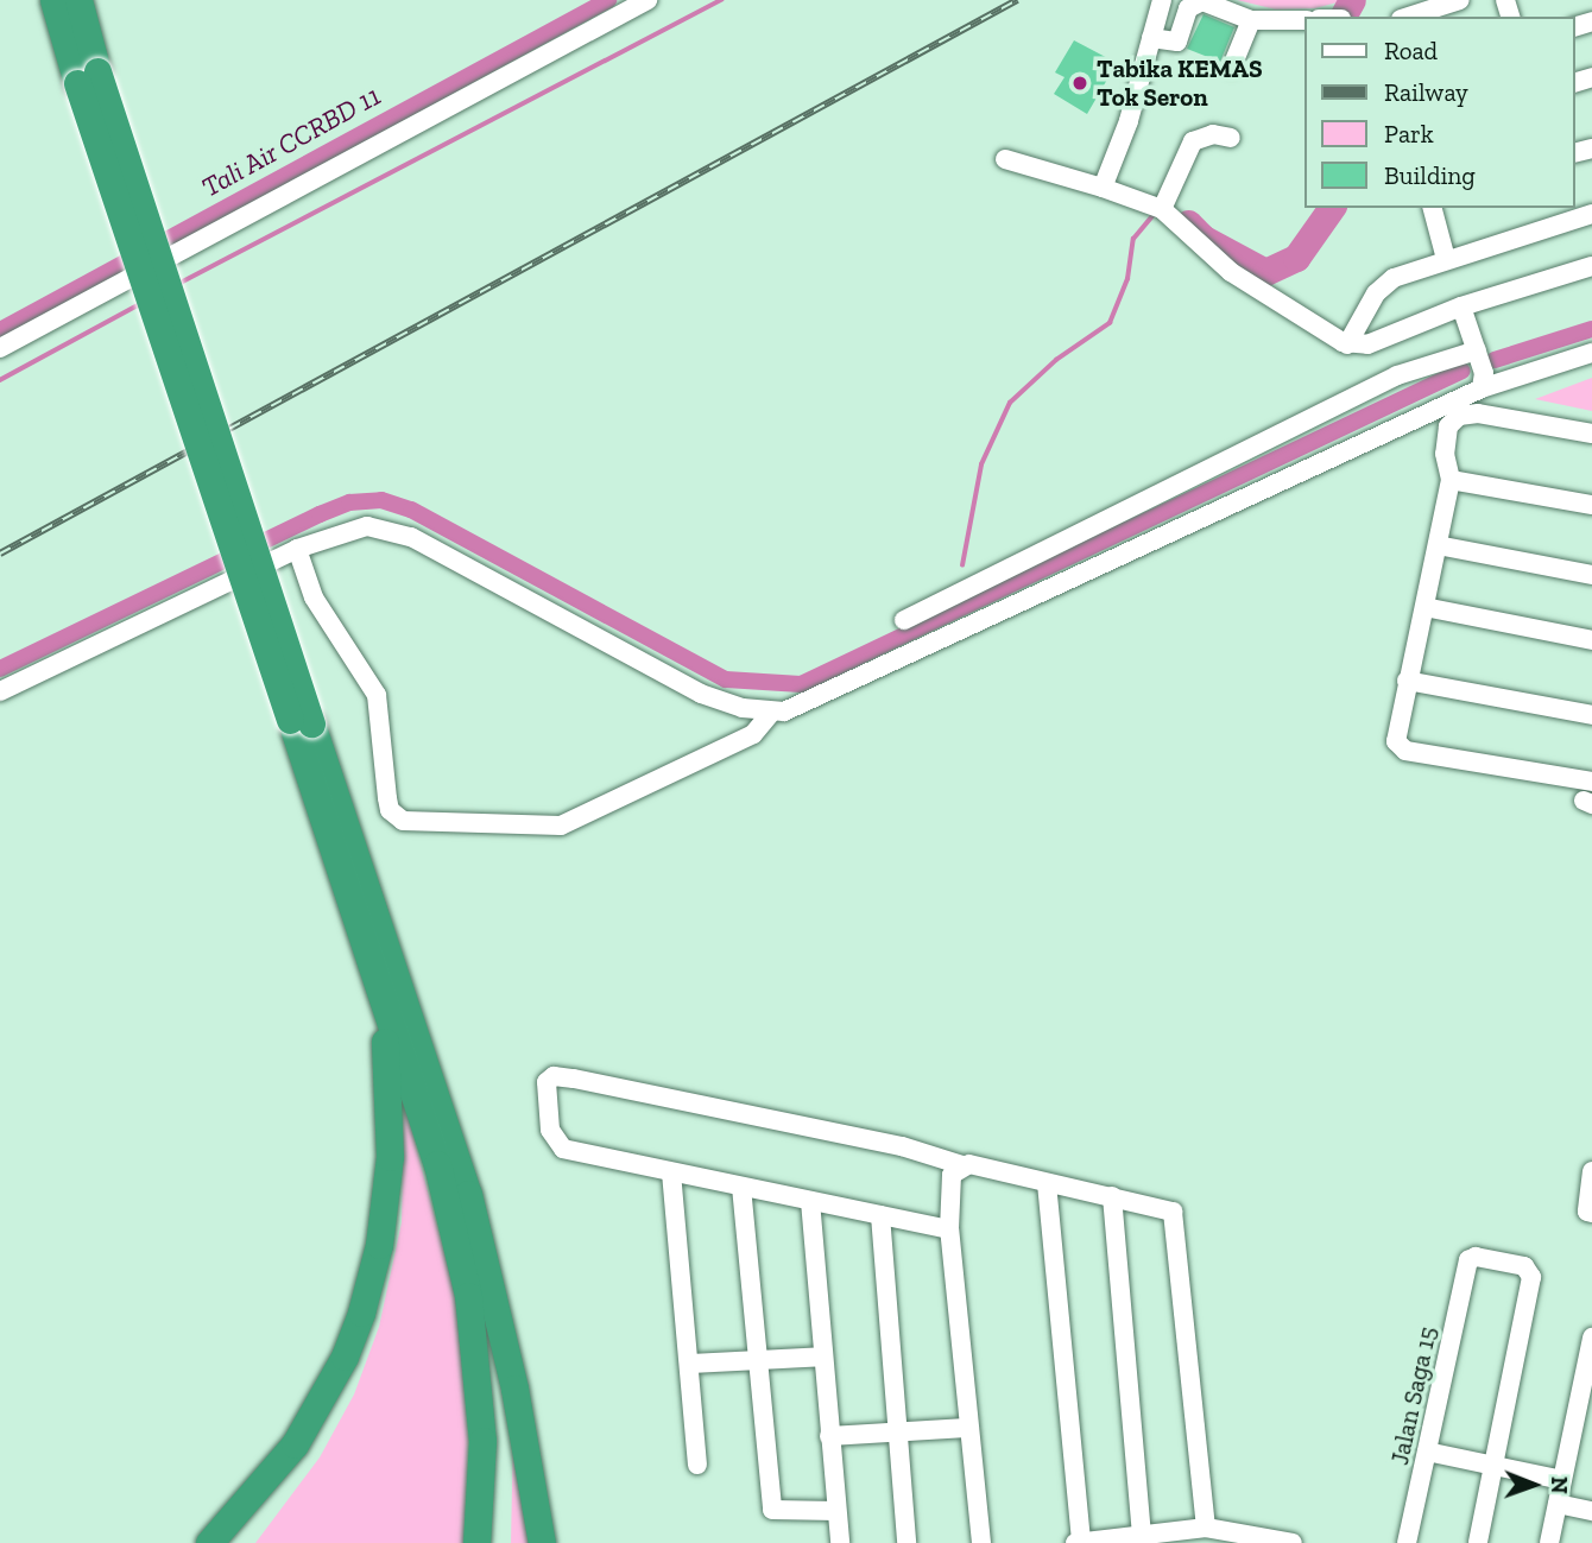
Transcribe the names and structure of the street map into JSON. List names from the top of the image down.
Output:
{
  "streets": {
    "street": ["Jalan Saga 15"]
  },
  "water": ["Tali Air CCRBD 11"],
  "places": ["Tabika KEMAS Tok Seron"],
  "legend": [
    "Road",
    "Railway",
    "Park",
    "Building"
  ],
  "north": "right"
}
